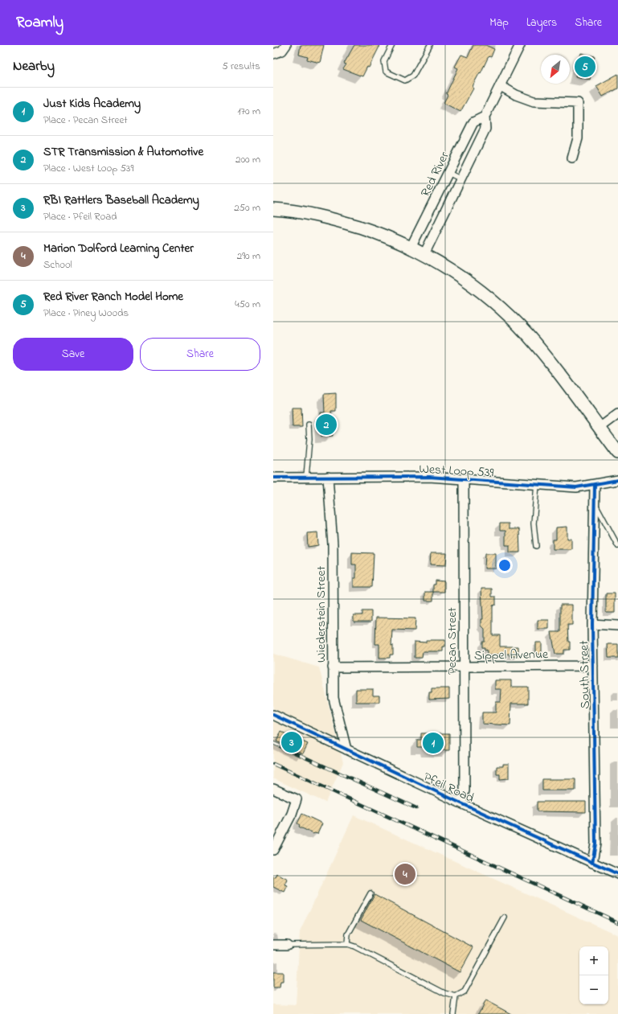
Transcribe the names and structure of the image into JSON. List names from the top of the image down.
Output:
{
  "streets": {
    "street": [
      "Red River",
      "West Loop 539",
      "Wiederstein Street",
      "Pecan Street",
      "Sippel Avenue",
      "South Street",
      "Pfeil Road"
    ]
  },
  "crossings": [
    ["West Loop 539", "Wiederstein Street"],
    ["West Loop 539", "Pecan Street"],
    ["West Loop 539", "South Street"],
    ["Wiederstein Street", "Sippel Avenue"],
    ["Wiederstein Street", "Pfeil Road"],
    ["Pecan Street", "Sippel Avenue"],
    ["Pecan Street", "Pfeil Road"],
    ["Sippel Avenue", "South Street"],
    ["South Street", "Pfeil Road"]
  ],
  "north": "bottom left",
  "page": {
    "header": "Roamly",
    "nav": ["Map", "Layers", "Share"],
    "heading": ["Nearby", "5 results"],
    "pins": [
      "5",
      "2",
      "3",
      "1",
      "4"
    ],
    "list": [
      {
        "mark": "1",
        "name": "Just Kids Academy",
        "note": "Place · Pecan Street",
        "value": "170 m"
      },
      {
        "mark": "2",
        "name": "STR Transmission & Automotive",
        "note": "Place · West Loop 539",
        "value": "200 m"
      },
      {
        "mark": "3",
        "name": "RBI Rattlers Baseball Academy",
        "note": "Place · Pfeil Road",
        "value": "250 m"
      },
      {
        "mark": "4",
        "name": "Marion Dolford Learning Center",
        "note": "School",
        "value": "290 m"
      },
      {
        "mark": "5",
        "name": "Red River Ranch Model Home",
        "note": "Place · Piney Woods",
        "value": "450 m"
      }
    ],
    "buttons": ["Save", "Share"],
    "map_buttons": ["+", "−"]
  }
}
